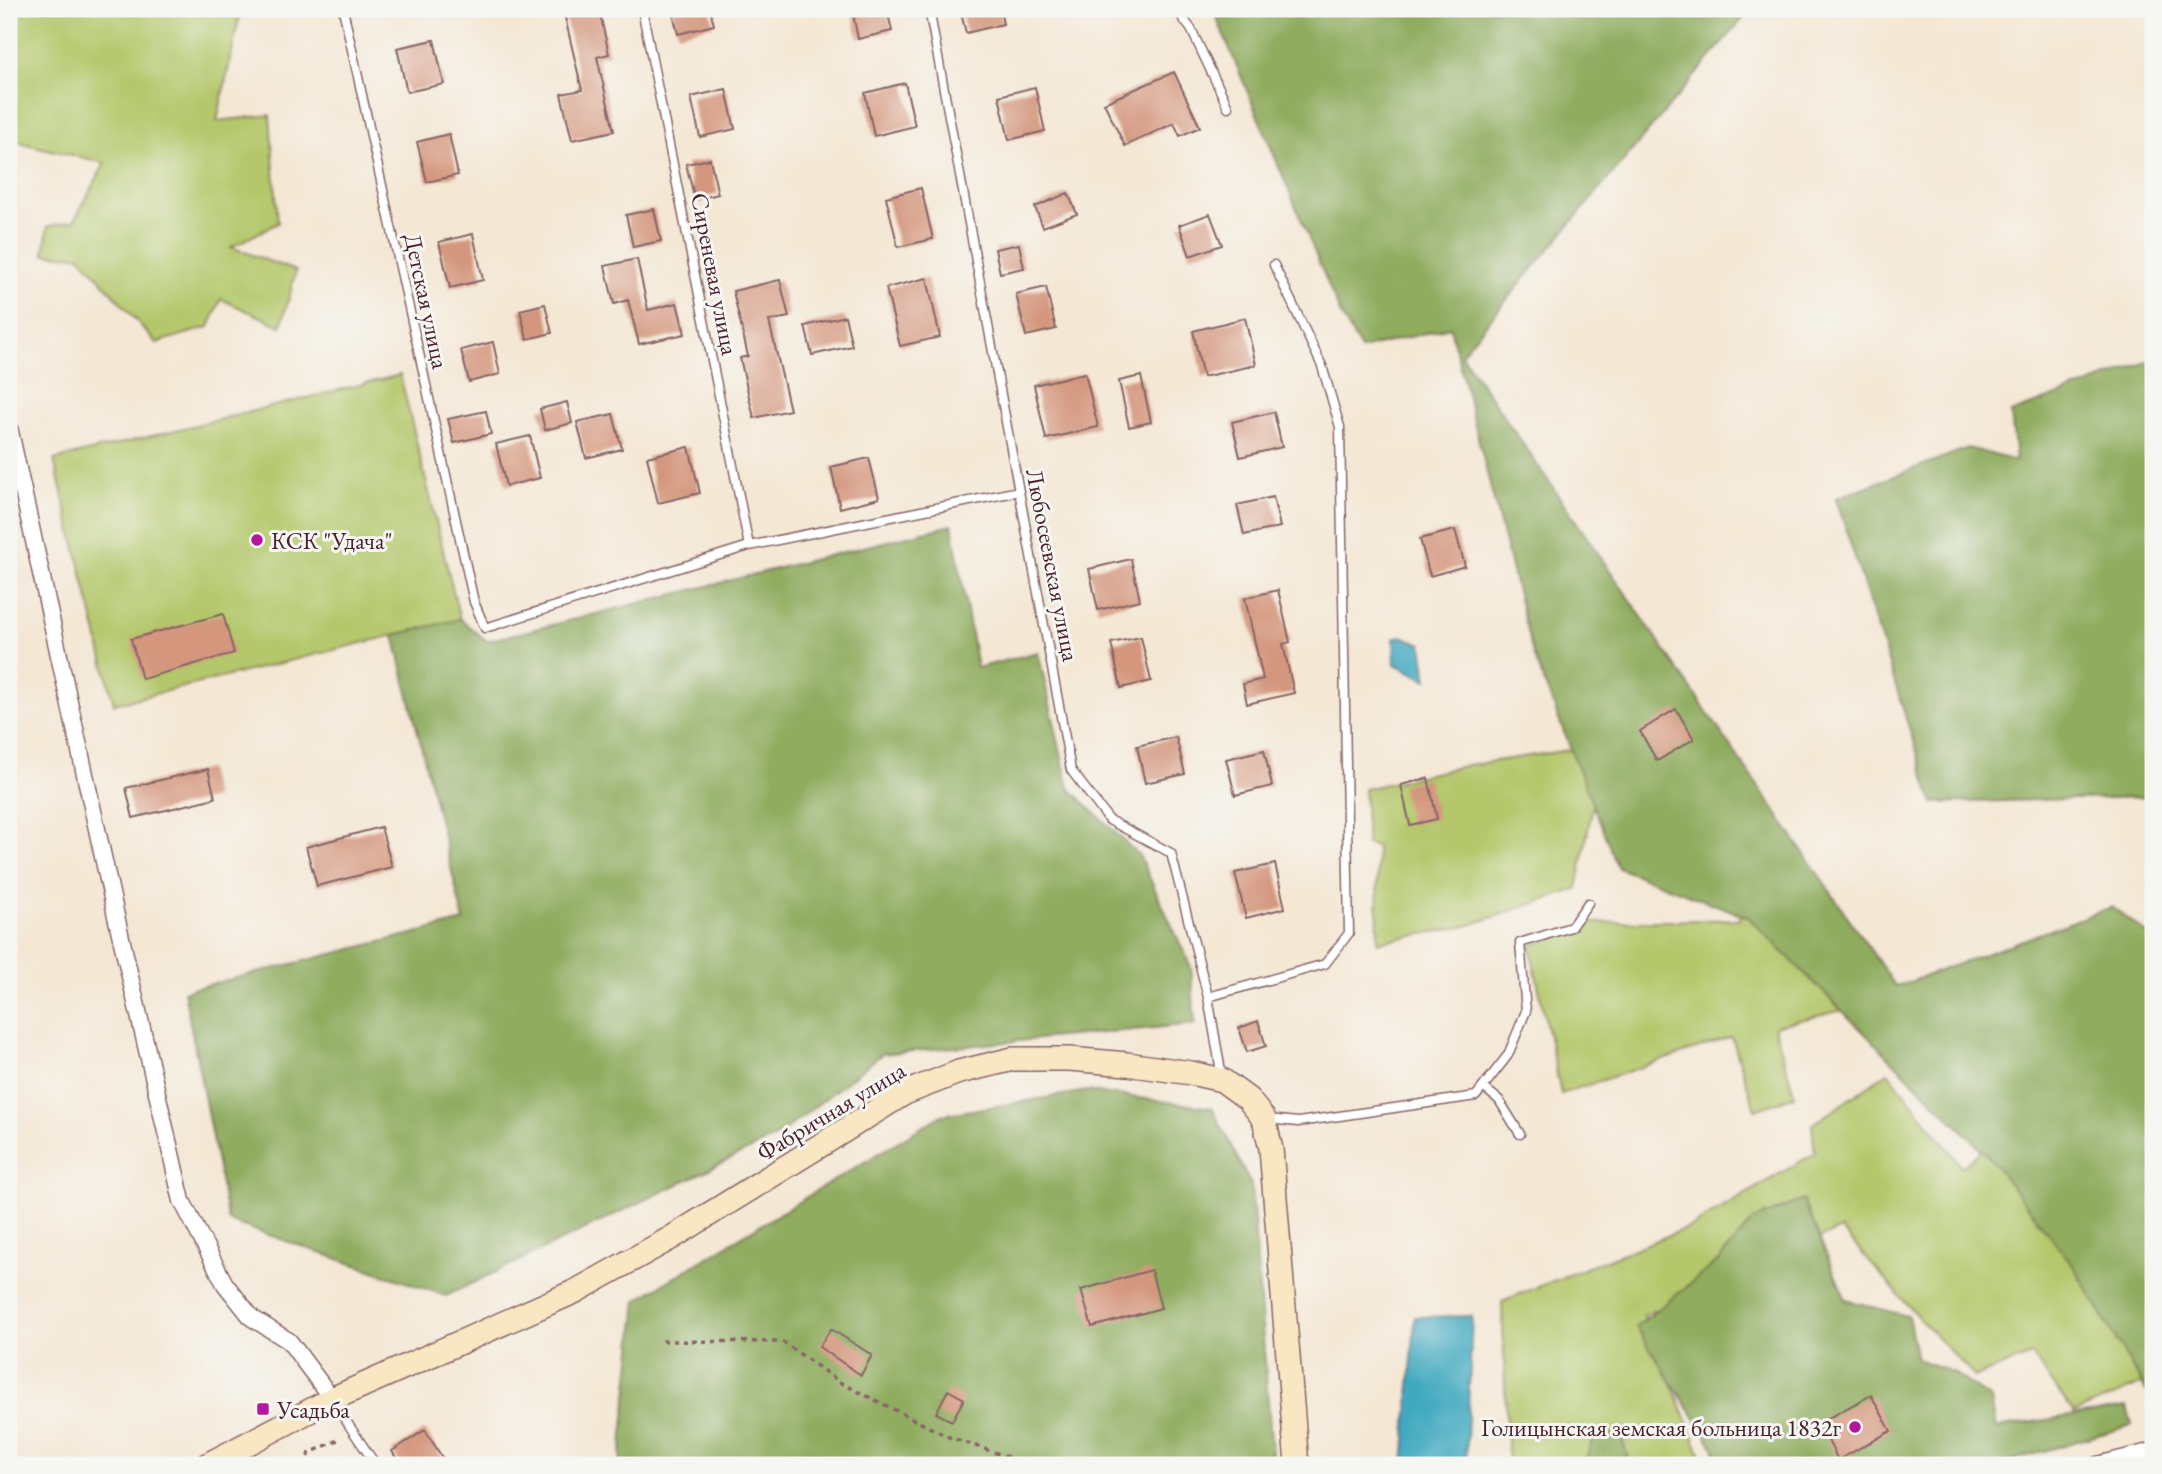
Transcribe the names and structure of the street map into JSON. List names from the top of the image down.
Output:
{
  "streets": {
    "street": ["Фабричная улица"],
    "lane": ["Сиреневая улица", "Детская улица", "Любосеевская улица"]
  },
  "crossings": [
    ["Сиреневая улица", "Детская улица"],
    ["Любосеевская улица", "Фабричная улица"]
  ],
  "places": {
    "other": ["КСК \"Удача\"", "Голицынская земская больница 1832г"],
    "transit": ["Усадьба"]
  }
}
